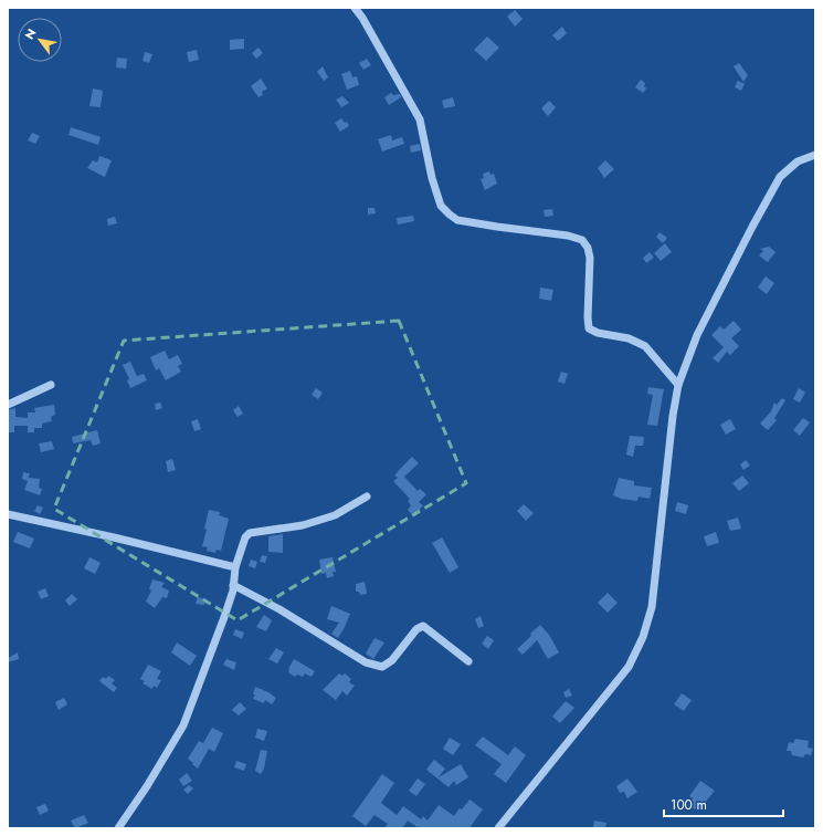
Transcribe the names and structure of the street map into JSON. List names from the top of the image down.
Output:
{
  "scale_bar": "100 m",
  "north": "top left"
}
